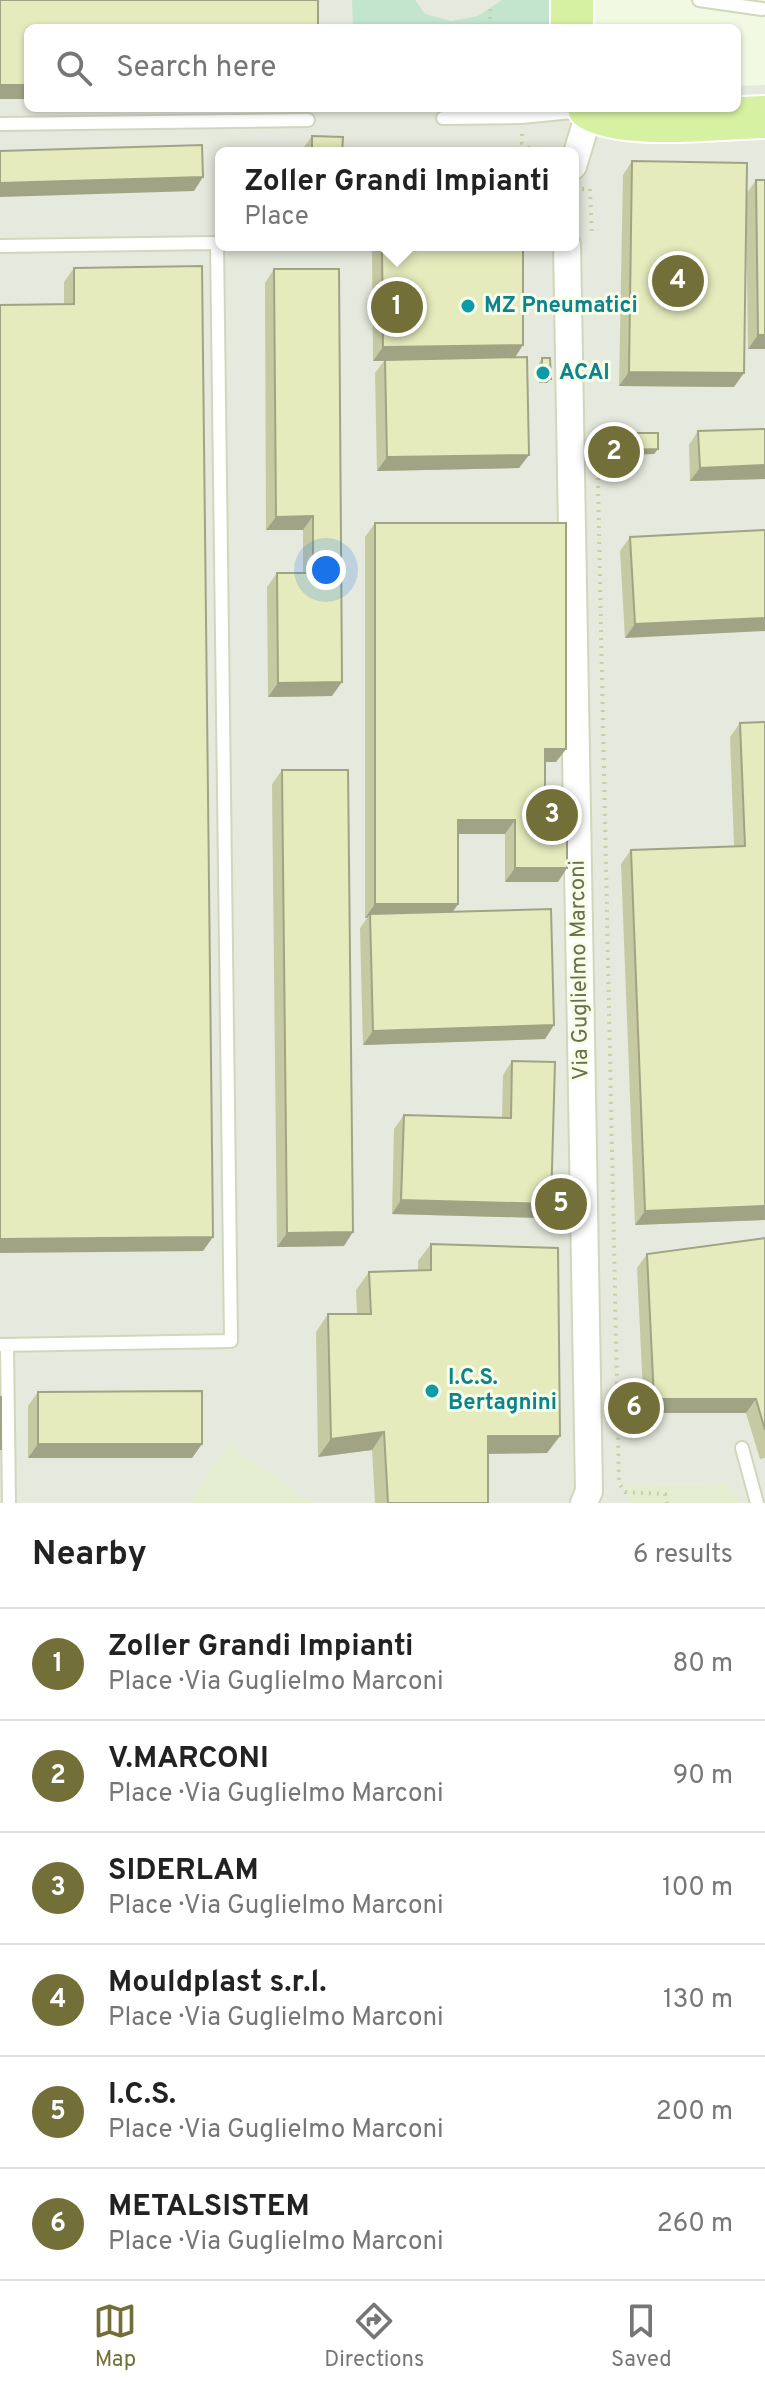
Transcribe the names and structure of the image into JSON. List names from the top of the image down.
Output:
{
  "streets": {
    "street": ["Via Guglielmo Marconi"]
  },
  "places": ["MZ Pneumatici", "ACAI", "I.C.S. Bertagnini"],
  "page": {
    "search": "Search here",
    "popup": ["Zoller Grandi Impianti", "Place"],
    "pins": [
      "4",
      "1",
      "2",
      "3",
      "5",
      "6"
    ],
    "heading": ["Nearby", "6 results"],
    "list": [
      {
        "mark": "1",
        "name": "Zoller Grandi Impianti",
        "note": "Place · Via Guglielmo Marconi",
        "value": "80 m"
      },
      {
        "mark": "2",
        "name": "V.MARCONI",
        "note": "Place · Via Guglielmo Marconi",
        "value": "90 m"
      },
      {
        "mark": "3",
        "name": "SIDERLAM",
        "note": "Place · Via Guglielmo Marconi",
        "value": "100 m"
      },
      {
        "mark": "4",
        "name": "Mouldplast s.r.l.",
        "note": "Place · Via Guglielmo Marconi",
        "value": "130 m"
      },
      {
        "mark": "5",
        "name": "I.C.S.",
        "note": "Place · Via Guglielmo Marconi",
        "value": "200 m"
      },
      {
        "mark": "6",
        "name": "METALSISTEM",
        "note": "Place · Via Guglielmo Marconi",
        "value": "260 m"
      }
    ],
    "nav": ["Map", "Directions", "Saved"]
  }
}
